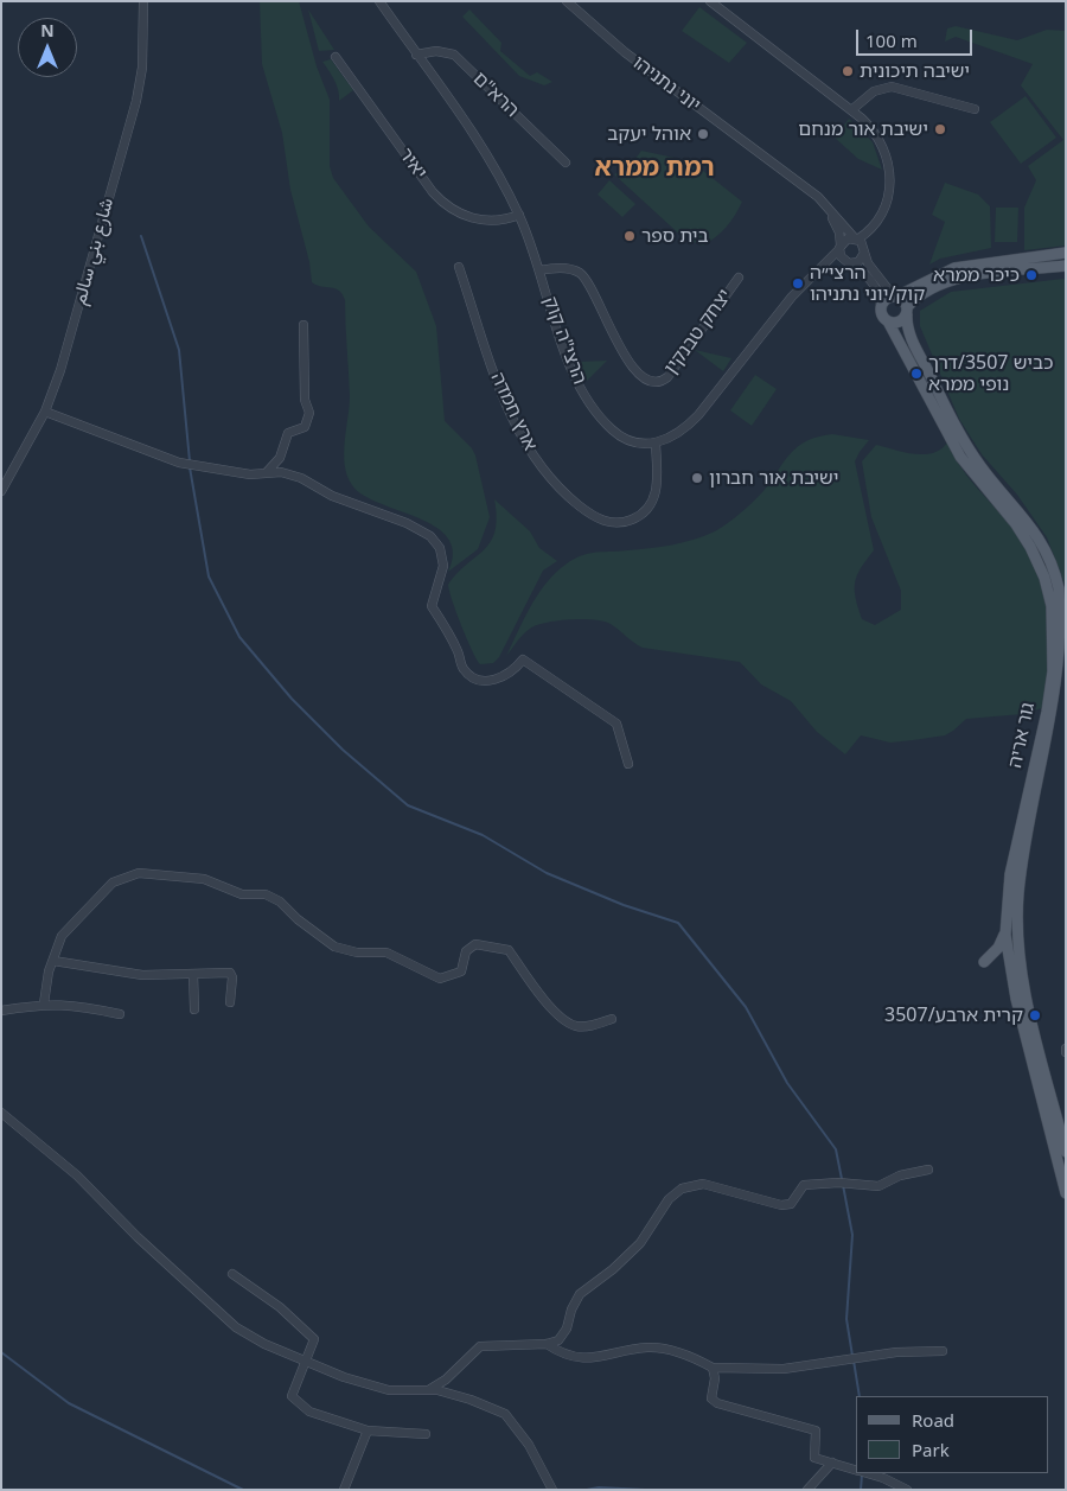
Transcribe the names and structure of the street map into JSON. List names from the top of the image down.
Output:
{
  "streets": {
    "main road": ["גור אריה"],
    "street": [
      "יוני נתניהו",
      "הרא\"ם",
      "יאיר",
      "شارع بني سالم",
      "יצחק טבנקין",
      "הרצי\"ה קוק",
      "ארץ חמדה"
    ]
  },
  "crossings": [
    ["הרא\"ם", "הרצי\"ה קוק"],
    ["יאיר", "הרצי\"ה קוק"],
    ["יצחק טבנקין", "הרצי\"ה קוק"],
    ["הרצי\"ה קוק", "ארץ חמדה"]
  ],
  "districts": ["רמת ממרא"],
  "places": [
    "ישיבה תיכונית",
    "ישיבת אור מנחם",
    "אוהל יעקב",
    "בית ספר",
    "כיכר ממרא",
    "הרצי״ה קוק/יוני נתניהו",
    "כביש 3507/דרך נופי ממרא",
    "ישיבת אור חברון",
    "קרית ארבע/3507"
  ],
  "legend": ["Road", "Park"],
  "scale_bar": "100 m",
  "north": "top"
}
